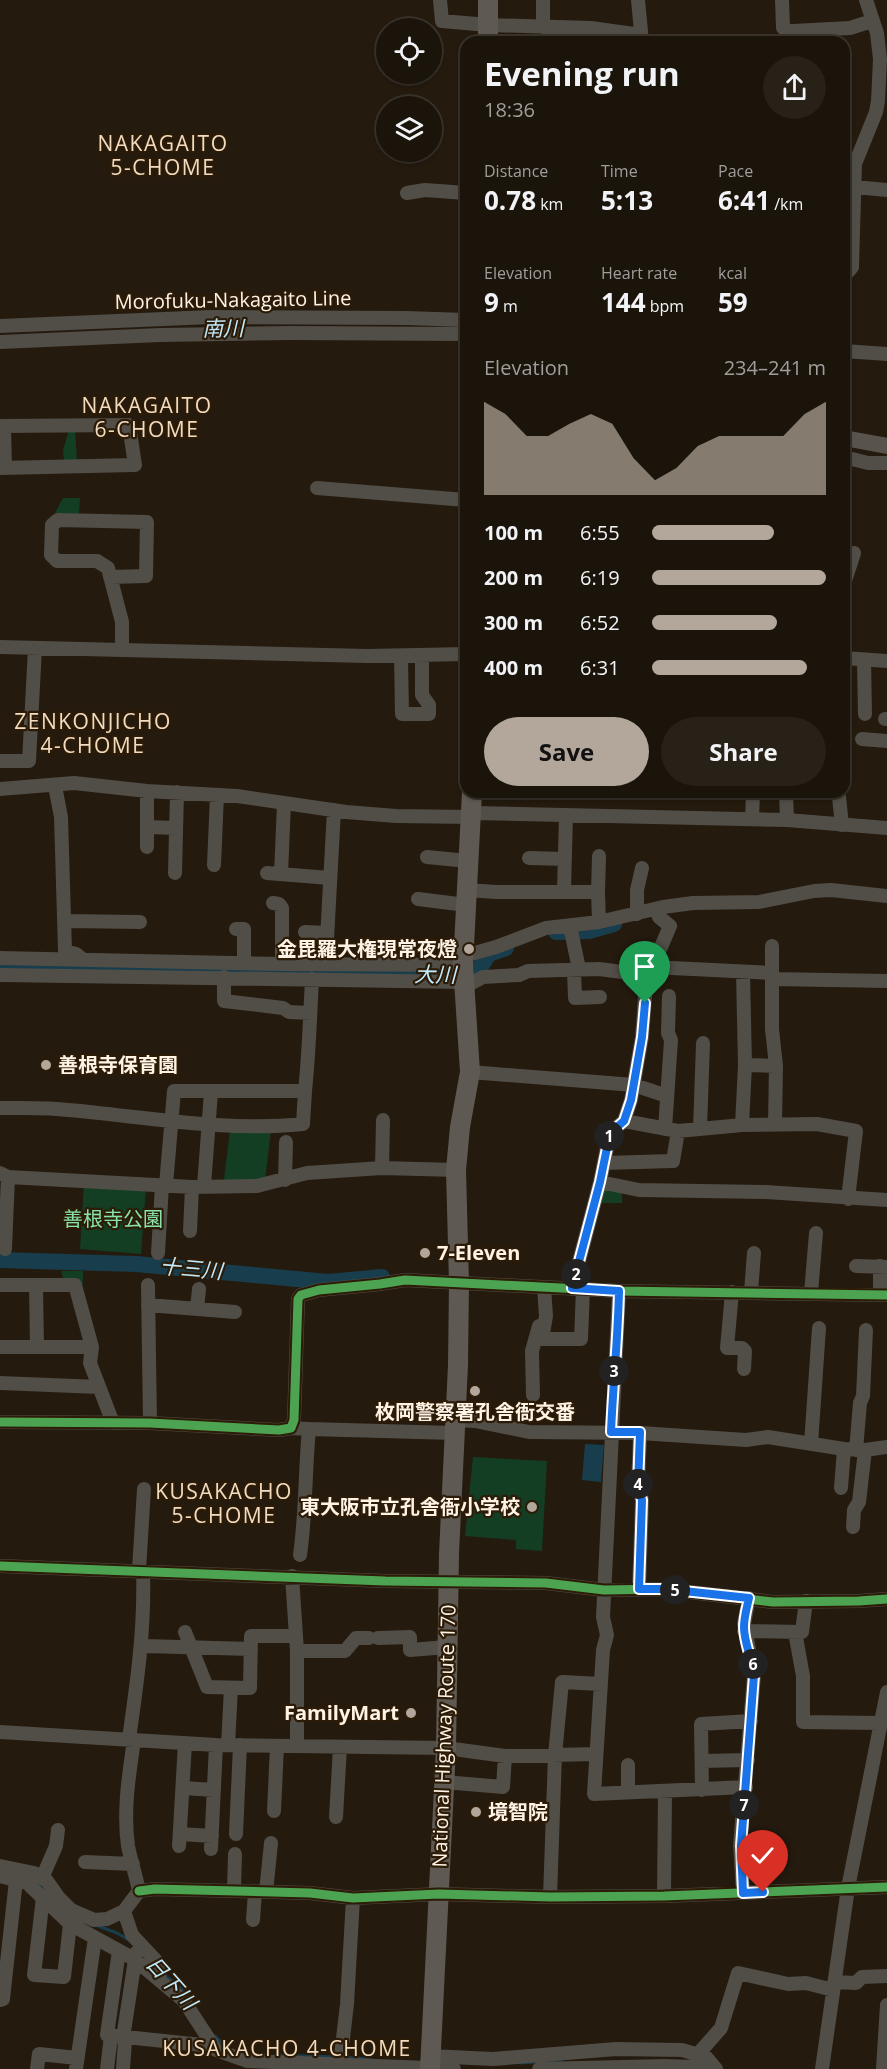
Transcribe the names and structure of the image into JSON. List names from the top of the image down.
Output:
{
  "streets": {
    "highway": ["National Highway Route 170"],
    "street": ["Morofuku-Nakagaito Line"]
  },
  "districts": [
    "NAKAGAITO 5-CHOME",
    "NAKAGAITO 6-CHOME",
    "ZENKONJICHO 4-CHOME",
    "KUSAKACHO 5-CHOME",
    "KUSAKACHO 4-CHOME"
  ],
  "water": [
    "南川",
    "大川",
    "十三川",
    "日下川"
  ],
  "parks": ["善根寺公園"],
  "places": [
    "金毘羅大権現常夜燈",
    "善根寺保育園",
    "7-Eleven",
    "枚岡警察署孔舎衙交番",
    "東大阪市立孔舎衙小学校",
    "FamilyMart",
    "境智院"
  ],
  "page": {
    "heading": ["Evening run", "18:36"],
    "stats": [
      ["Distance", "0.78 km"],
      ["Time", "5:13"],
      ["Pace", "6:41 /km"],
      ["Elevation", "9 m"],
      ["Heart rate", "144 bpm"],
      ["kcal", "59"]
    ],
    "chart": ["Elevation", "234–241 m"],
    "list": [
      {
        "name": "100 m",
        "note": "6:55"
      },
      {
        "name": "200 m",
        "note": "6:19"
      },
      {
        "name": "300 m",
        "note": "6:52"
      },
      {
        "name": "400 m",
        "note": "6:31"
      }
    ],
    "buttons": ["Save", "Share"],
    "pins": [
      "1",
      "2",
      "3",
      "4",
      "5",
      "6",
      "7"
    ]
  }
}
